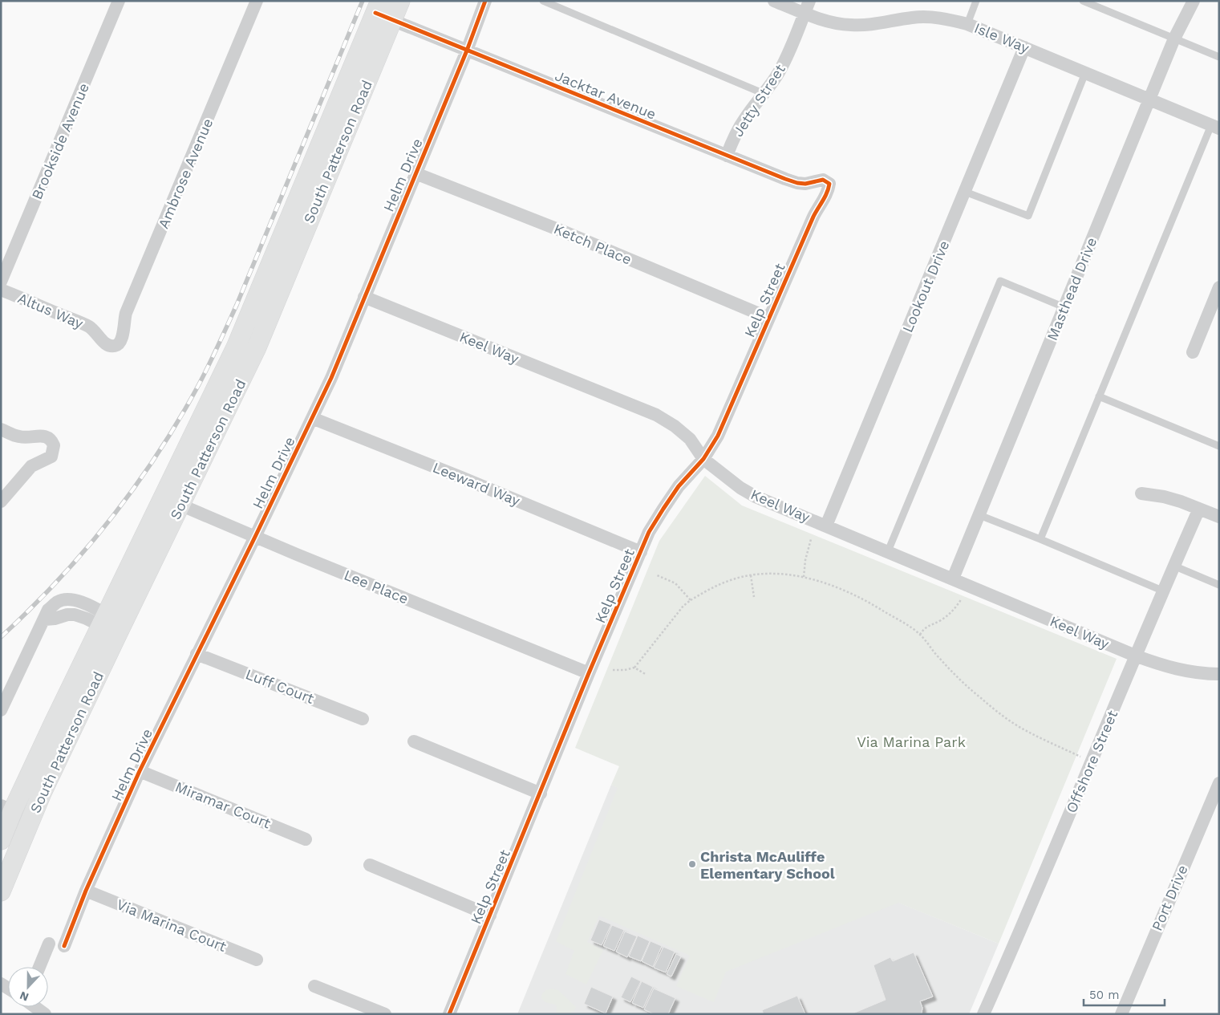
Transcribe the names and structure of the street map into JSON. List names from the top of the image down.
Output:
{
  "streets": {
    "street": [
      "Isle Way",
      "Jacktar Avenue",
      "Jetty Street",
      "Brookside Avenue",
      "South Patterson Road",
      "Ambrose Avenue",
      "Helm Drive",
      "Ketch Place",
      "Lookout Drive",
      "Masthead Drive",
      "Kelp Street",
      "Altus Way",
      "Keel Way",
      "Leeward Way",
      "Lee Place",
      "Luff Court",
      "Offshore Street",
      "Miramar Court",
      "Port Drive",
      "Via Marina Court"
    ]
  },
  "crossings": [
    ["Isle Way", "Jetty Street"],
    ["Isle Way", "Lookout Drive"],
    ["Isle Way", "Masthead Drive"],
    ["Jacktar Avenue", "Jetty Street"],
    ["Jacktar Avenue", "South Patterson Road"],
    ["Jacktar Avenue", "Helm Drive"],
    ["Jacktar Avenue", "Kelp Street"],
    ["South Patterson Road", "Lee Place"],
    ["Ambrose Avenue", "Altus Way"],
    ["Helm Drive", "Ketch Place"],
    ["Helm Drive", "Keel Way"],
    ["Helm Drive", "Leeward Way"],
    ["Helm Drive", "Lee Place"],
    ["Helm Drive", "Luff Court"],
    ["Helm Drive", "Miramar Court"],
    ["Helm Drive", "Via Marina Court"],
    ["Ketch Place", "Kelp Street"],
    ["Lookout Drive", "Keel Way"],
    ["Masthead Drive", "Keel Way"],
    ["Kelp Street", "Keel Way"],
    ["Kelp Street", "Leeward Way"],
    ["Kelp Street", "Lee Place"],
    ["Keel Way", "Offshore Street"]
  ],
  "parks": ["Via Marina Park"],
  "places": ["Christa McAuliffe Elementary School"],
  "scale_bar": "50 m",
  "north": "bottom"
}
